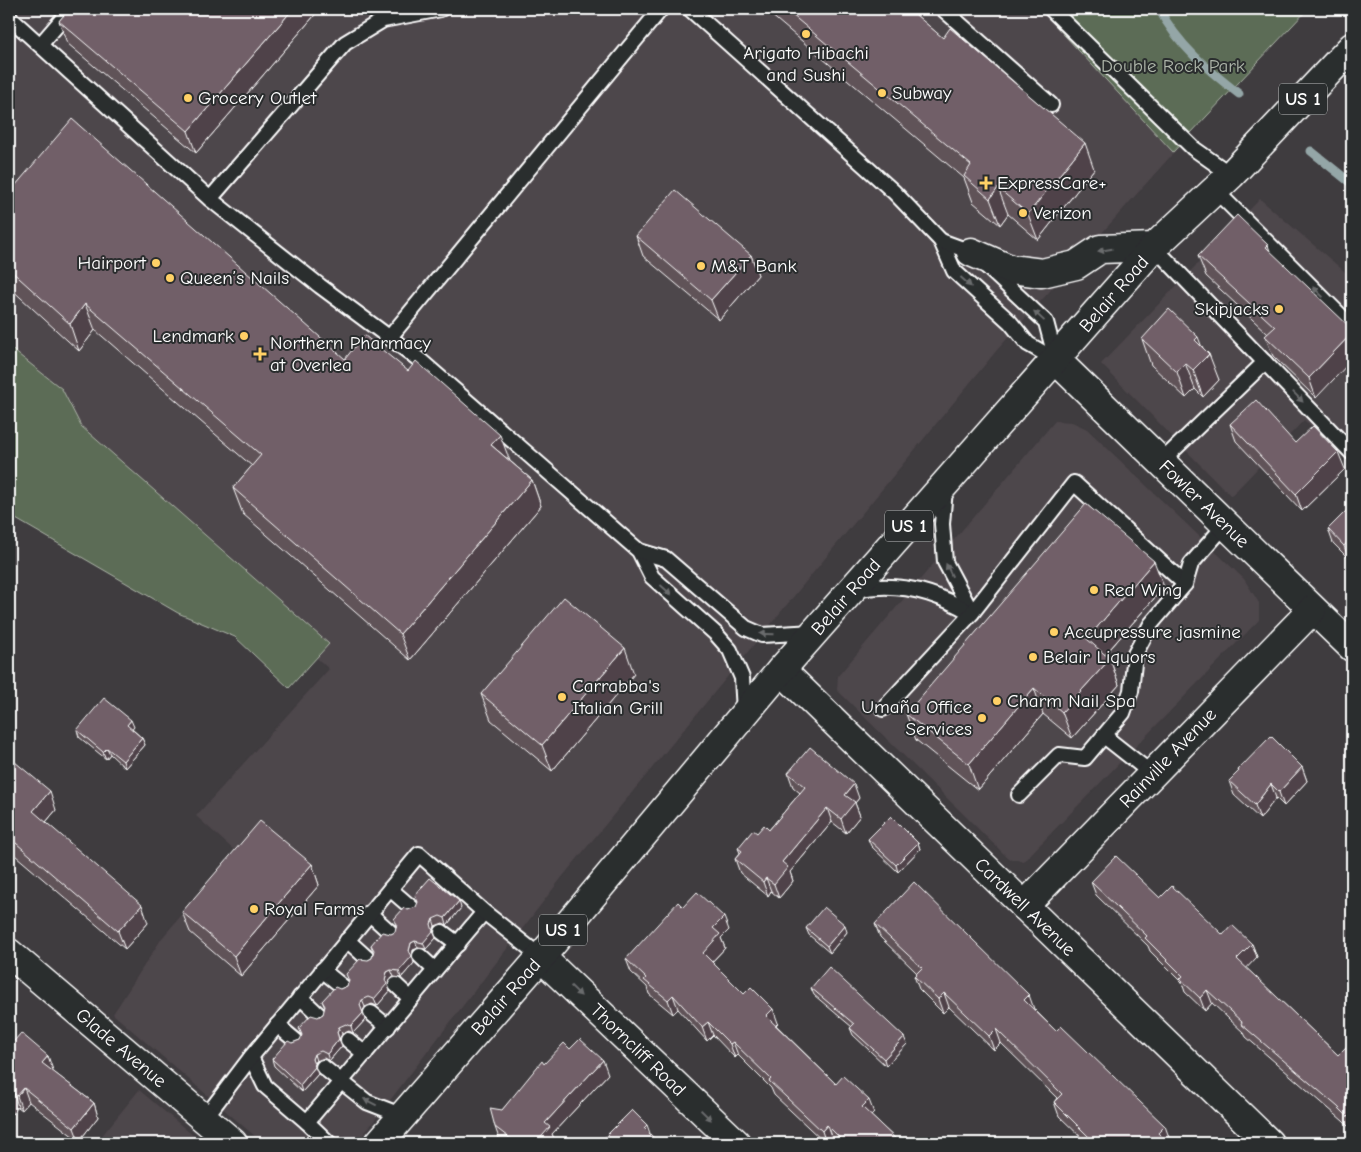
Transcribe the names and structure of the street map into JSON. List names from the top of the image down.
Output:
{
  "streets": {
    "street": [
      "US 1",
      "Belair Road",
      "Fowler Avenue",
      "Rainville Avenue",
      "Cardwell Avenue",
      "Glade Avenue",
      "Thorncliff Road"
    ]
  },
  "crossings": [
    ["Belair Road", "Fowler Avenue"],
    ["Belair Road", "Cardwell Avenue"],
    ["Belair Road", "Thorncliff Road"],
    ["Fowler Avenue", "Rainville Avenue"],
    ["Rainville Avenue", "Cardwell Avenue"]
  ],
  "one_way": ["Thorncliff Road"],
  "parks": ["Double Rock Park"],
  "places": {
    "other": [
      "Arigato Hibachi and Sushi",
      "Subway",
      "Grocery Outlet",
      "Verizon",
      "Hairport",
      "M&T Bank",
      "Queen’s Nails",
      "Skipjacks",
      "Lendmark",
      "Red Wing",
      "Accupressure jasmine",
      "Belair Liquors",
      "Carrabba's Italian Grill",
      "Charm Nail Spa",
      "Umaña Office Services",
      "Royal Farms"
    ],
    "health": ["ExpressCare+", "Northern Pharmacy at Overlea"]
  }
}
